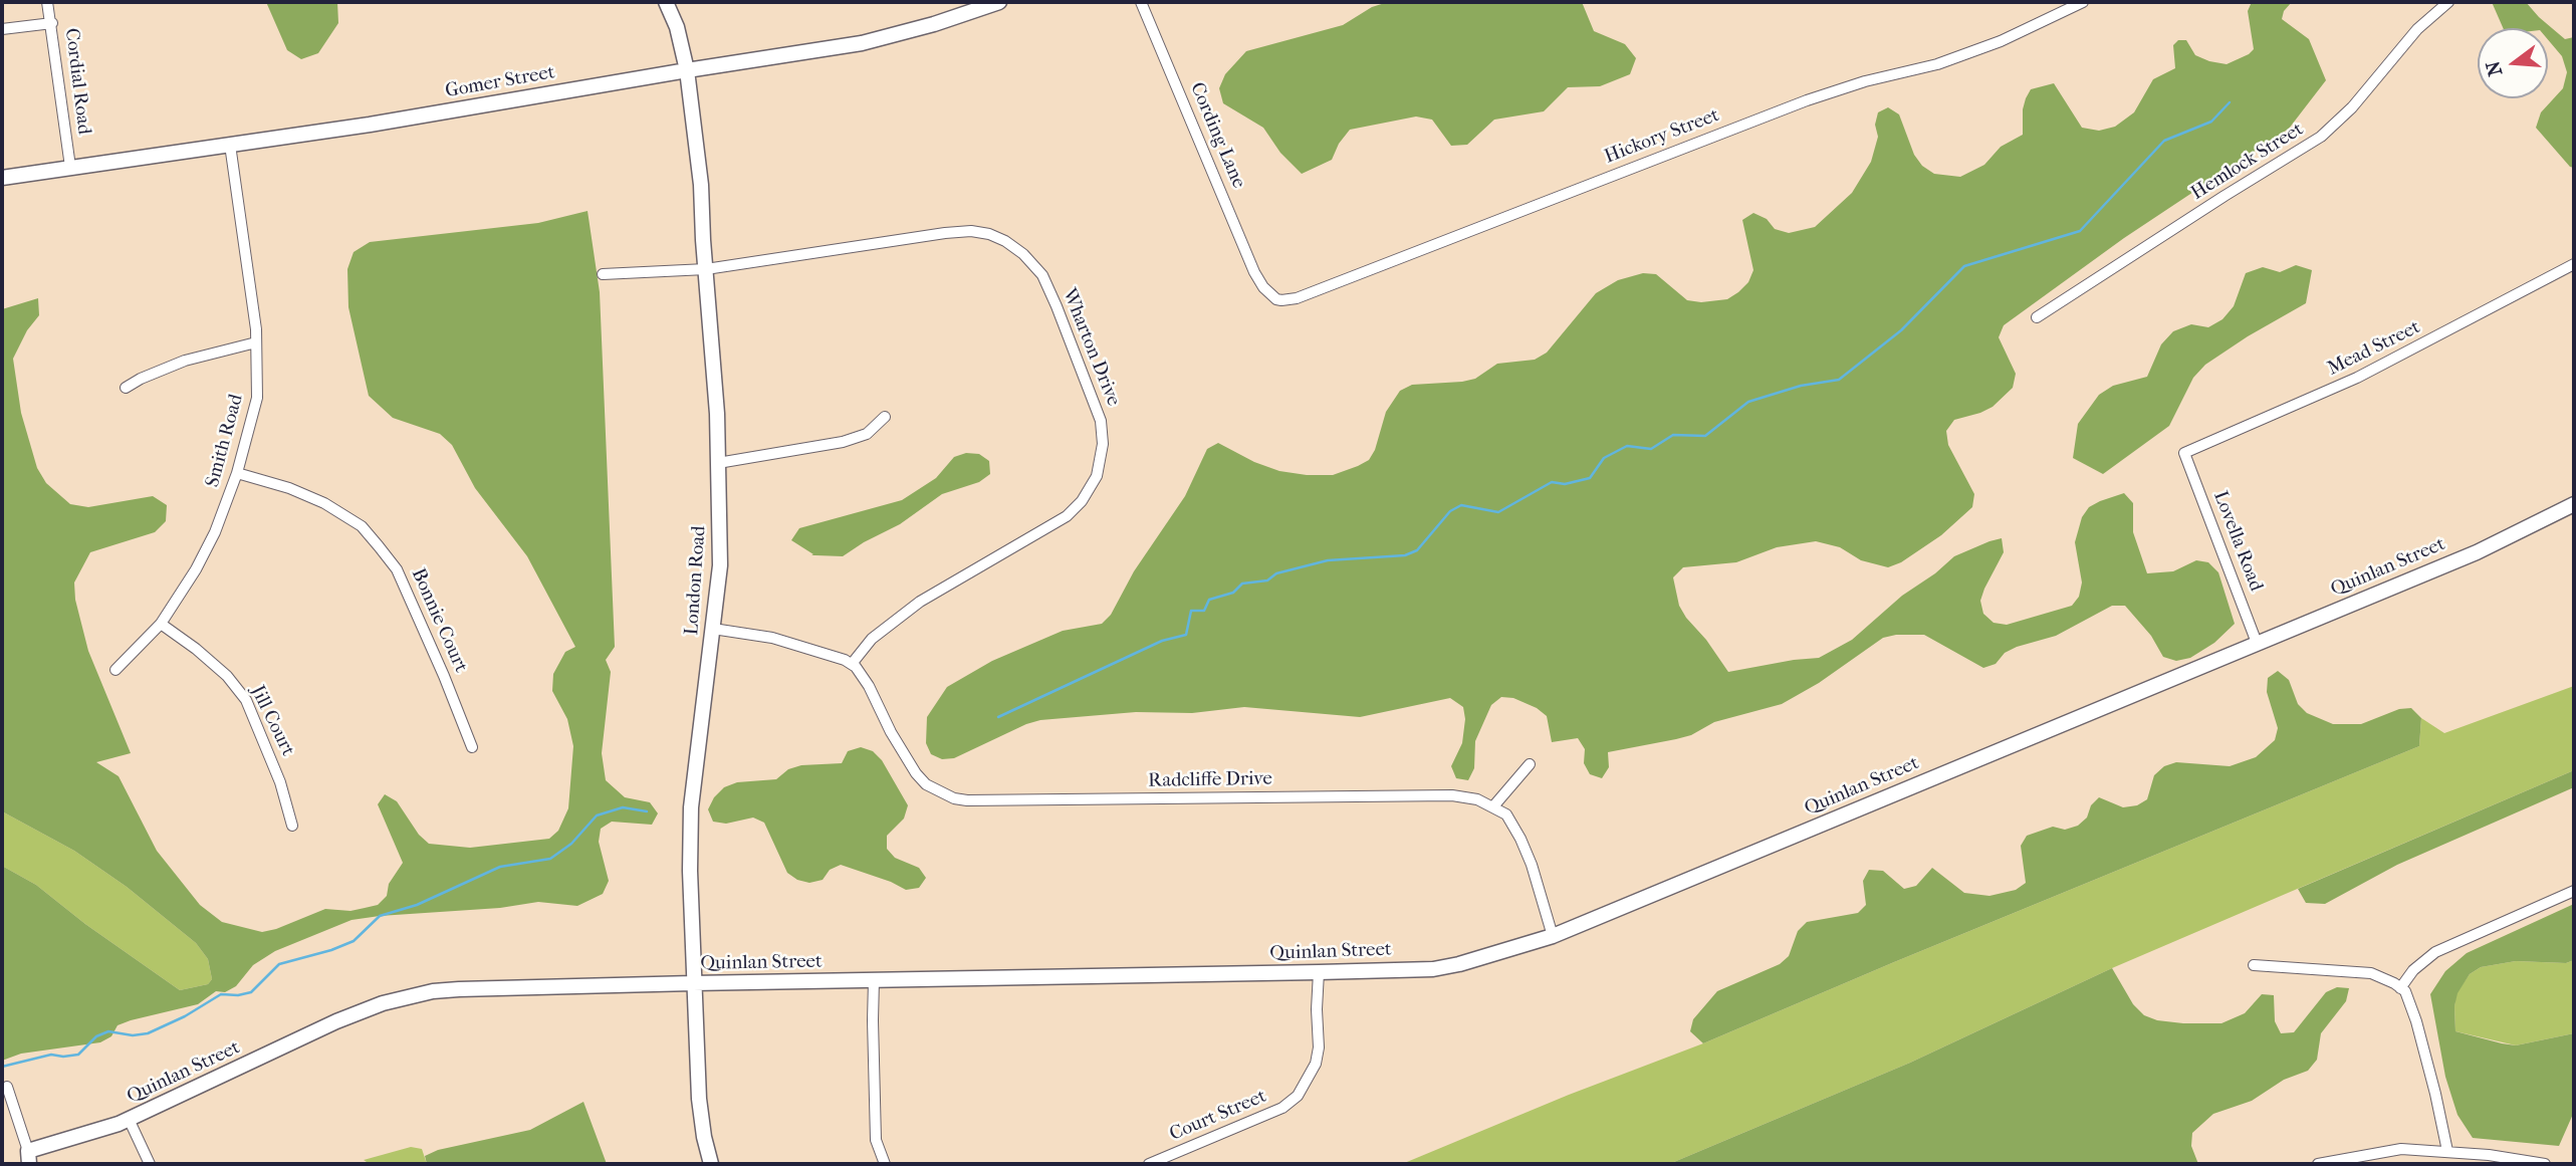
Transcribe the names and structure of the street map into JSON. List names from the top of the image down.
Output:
{
  "streets": {
    "street": [
      "Cordial Road",
      "Gomer Street",
      "Cording Lane",
      "Hickory Street",
      "Hemlock Street",
      "Wharton Drive",
      "Mead Street",
      "Smith Road",
      "Lovella Road",
      "Quinlan Street",
      "London Road",
      "Bonnie Court",
      "Jill Court",
      "Radcliffe Drive",
      "Court Street"
    ]
  },
  "crossings": [
    ["Cordial Road", "Gomer Street"],
    ["Gomer Street", "Smith Road"],
    ["Gomer Street", "London Road"],
    ["Cording Lane", "Hickory Street"],
    ["Wharton Drive", "London Road"],
    ["Wharton Drive", "Radcliffe Drive"],
    ["Mead Street", "Lovella Road"],
    ["Smith Road", "Bonnie Court"],
    ["Smith Road", "Jill Court"],
    ["Lovella Road", "Quinlan Street"],
    ["Quinlan Street", "London Road"],
    ["Quinlan Street", "Court Street"]
  ],
  "north": "left"
}
